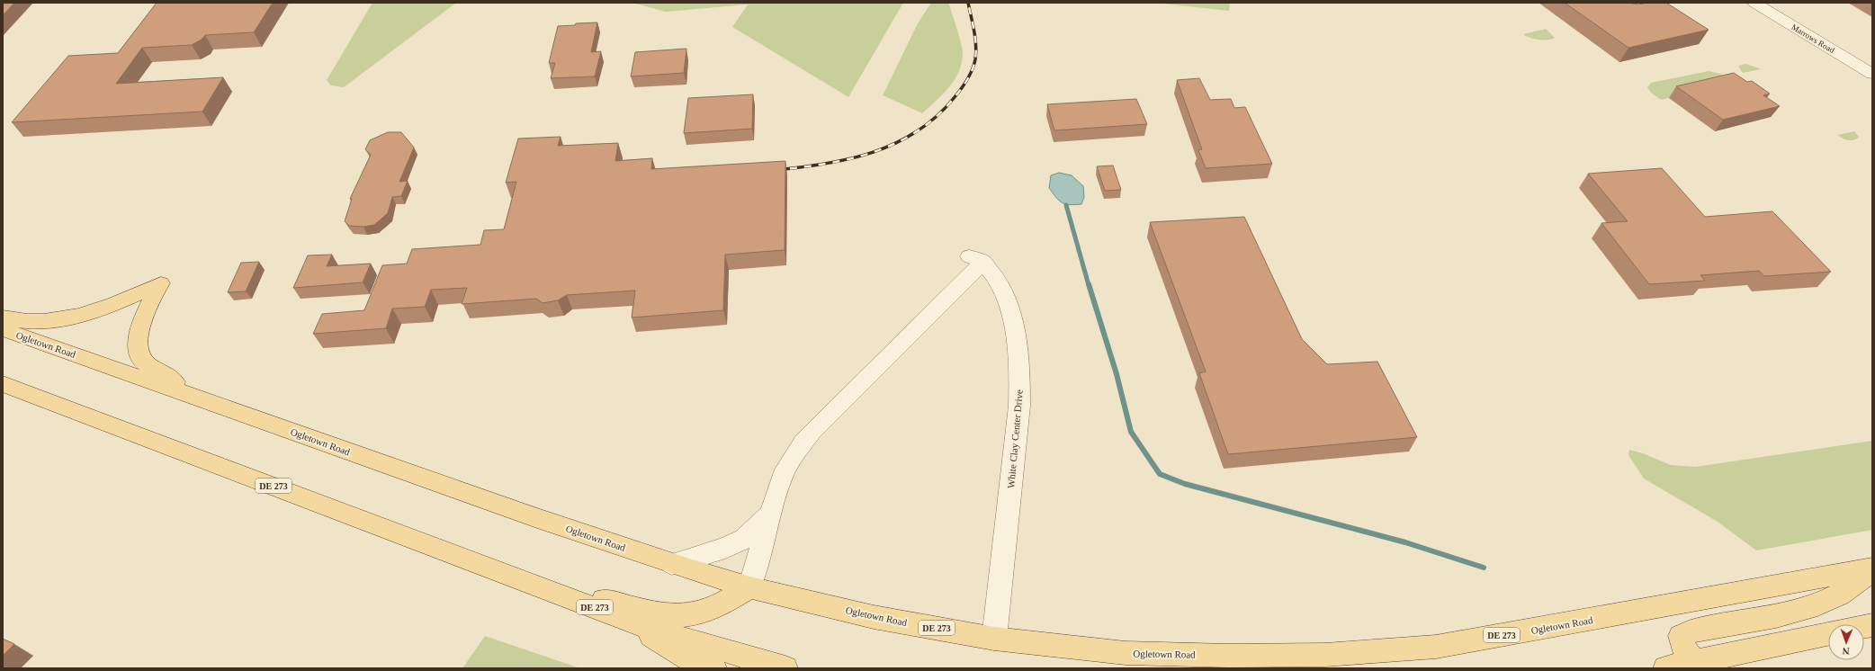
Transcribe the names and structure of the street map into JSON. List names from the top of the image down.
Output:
{
  "streets": {
    "main road": ["Ogletown Road", "DE 273"],
    "street": ["Marrows Road", "White Clay Center Drive"]
  },
  "crossings": [
    ["Ogletown Road", "White Clay Center Drive"]
  ],
  "north": "bottom"
}
